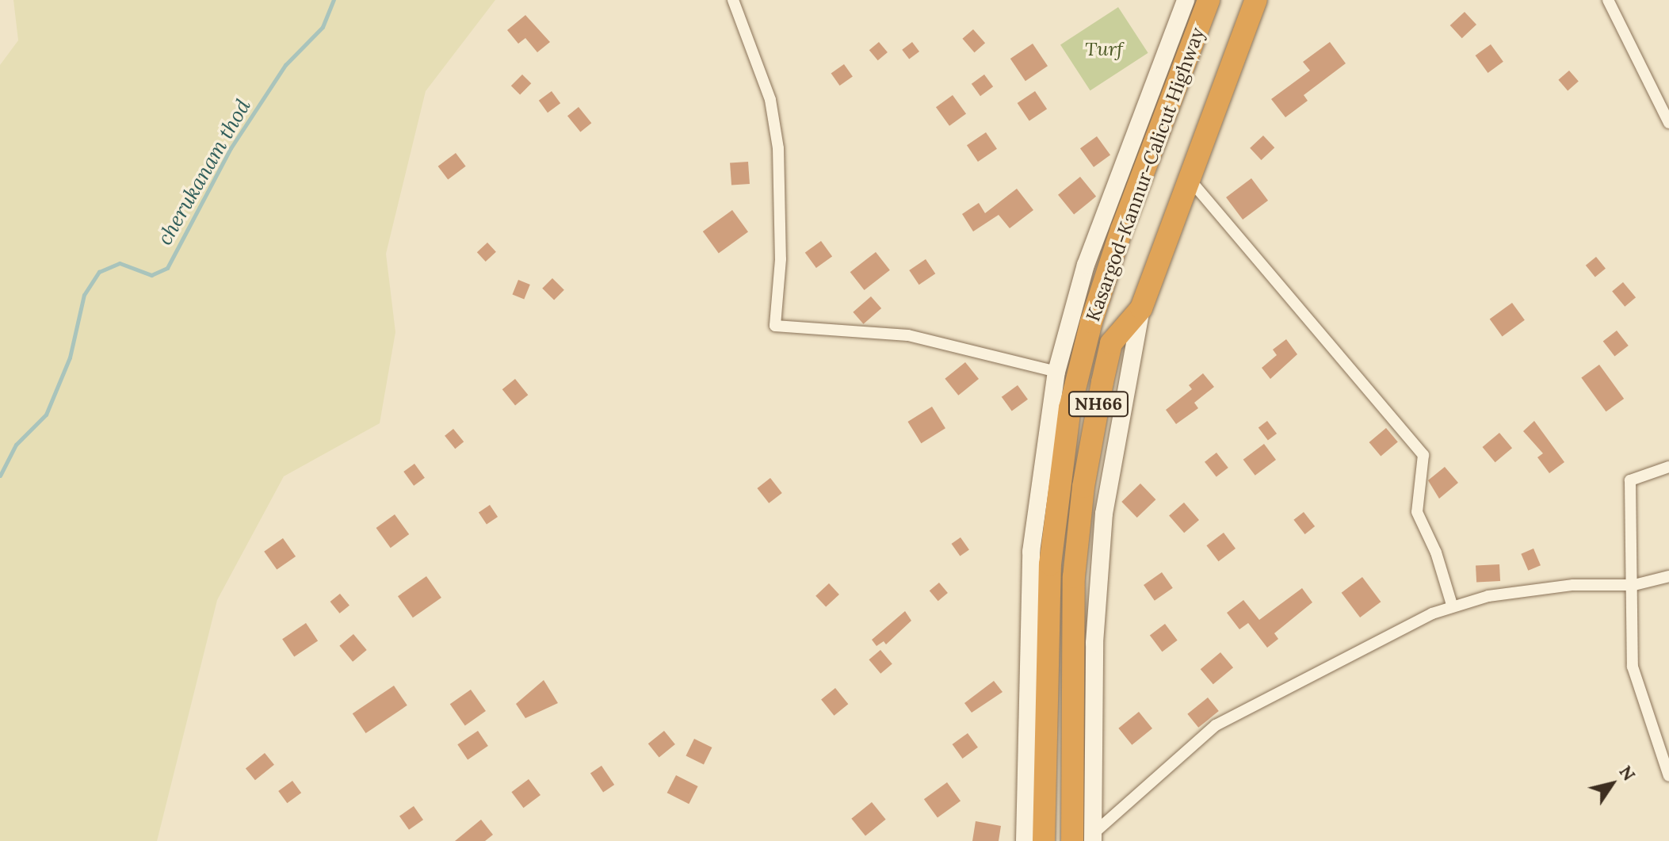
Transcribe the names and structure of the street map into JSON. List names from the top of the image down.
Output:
{
  "streets": {
    "highway": ["Kasargod-Kannur-Calicut Highway", "NH66"]
  },
  "water": ["cherukanam thod"],
  "parks": ["Turf"],
  "north": "top right"
}
